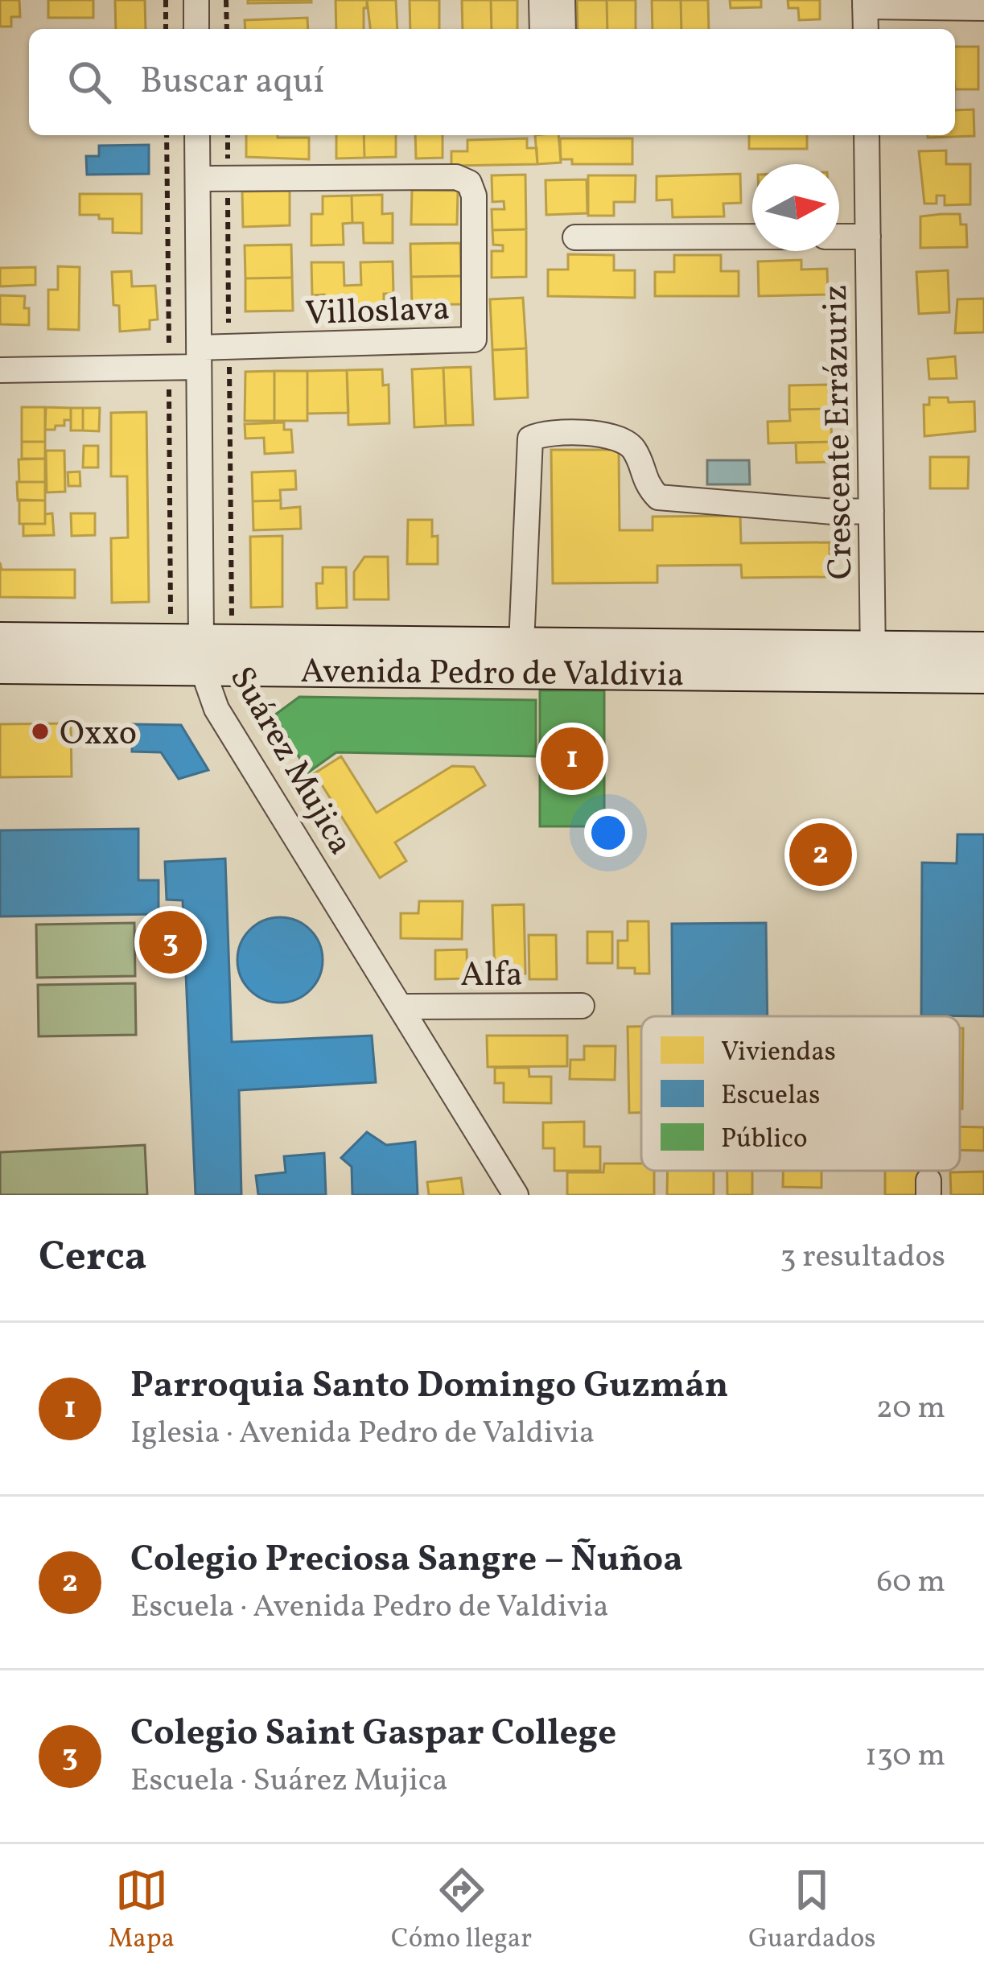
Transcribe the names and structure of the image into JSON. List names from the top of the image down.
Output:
{
  "streets": {
    "main road": ["Avenida Pedro de Valdivia"],
    "street": [
      "Villoslava",
      "Crescente Errázuriz",
      "Suárez Mujica",
      "Alfa"
    ]
  },
  "crossings": [
    ["Villoslava", "Suárez Mujica"],
    ["Crescente Errázuriz", "Avenida Pedro de Valdivia"],
    ["Avenida Pedro de Valdivia", "Suárez Mujica"],
    ["Suárez Mujica", "Alfa"]
  ],
  "places": ["Oxxo"],
  "legend": ["Viviendas", "Escuelas", "Público"],
  "north": "right",
  "page": {
    "search": "Buscar aquí",
    "pins": ["1", "2", "3"],
    "heading": ["Cerca", "3 resultados"],
    "list": [
      {
        "mark": "1",
        "name": "Parroquia Santo Domingo Guzmán",
        "note": "Iglesia · Avenida Pedro de Valdivia",
        "value": "20 m"
      },
      {
        "mark": "2",
        "name": "Colegio Preciosa Sangre – Ñuñoa",
        "note": "Escuela · Avenida Pedro de Valdivia",
        "value": "60 m"
      },
      {
        "mark": "3",
        "name": "Colegio Saint Gaspar College",
        "note": "Escuela · Suárez Mujica",
        "value": "130 m"
      }
    ],
    "nav": ["Mapa", "Cómo llegar", "Guardados"]
  }
}
